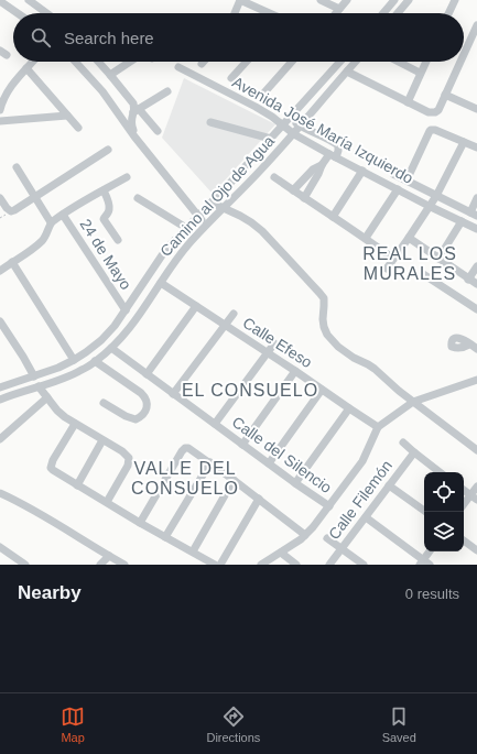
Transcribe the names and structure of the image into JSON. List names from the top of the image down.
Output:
{
  "streets": {
    "street": [
      "Avenida José María Izquierdo",
      "Camino al Ojo de Agua",
      "24 de Mayo",
      "Calle Efeso",
      "Calle del Silencio",
      "Calle Filemón"
    ]
  },
  "crossings": [
    ["Avenida José María Izquierdo", "Camino al Ojo de Agua"],
    ["Camino al Ojo de Agua", "24 de Mayo"],
    ["Camino al Ojo de Agua", "Calle Efeso"],
    ["Camino al Ojo de Agua", "Calle del Silencio"]
  ],
  "districts": ["REAL LOS MURALES", "EL CONSUELO", "VALLE DEL CONSUELO"],
  "page": {
    "search": "Search here",
    "heading": ["Nearby", "0 results"],
    "nav": ["Map", "Directions", "Saved"]
  }
}
